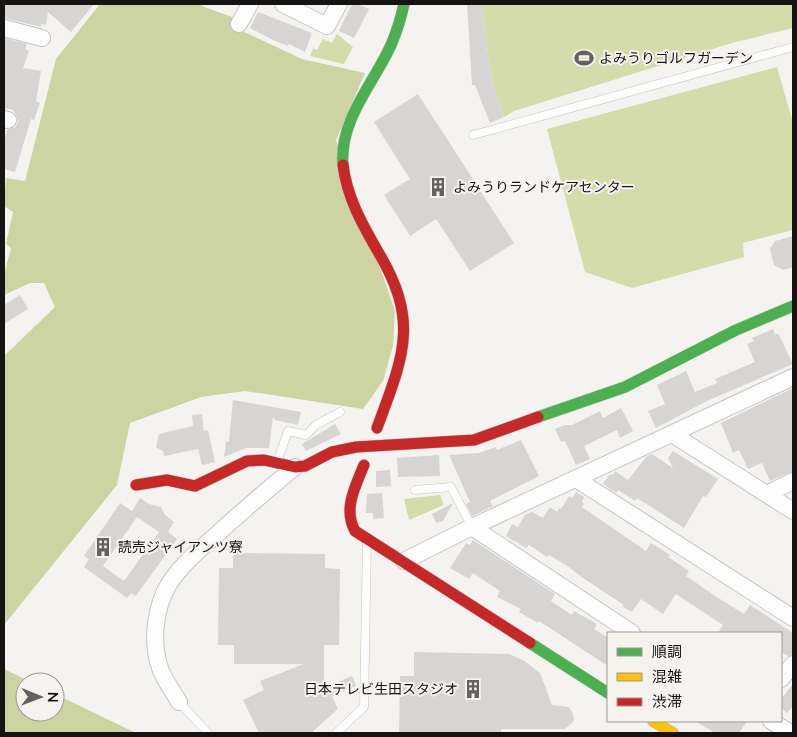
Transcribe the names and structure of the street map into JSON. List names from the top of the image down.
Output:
{
  "places": {
    "sports": ["よみうりゴルフガーデン"],
    "building": ["よみうりランドケアセンター", "読売ジャイアンツ寮", "日本テレビ生田スタジオ"]
  },
  "legend": ["順調", "混雑", "渋滞"],
  "north": "right"
}
